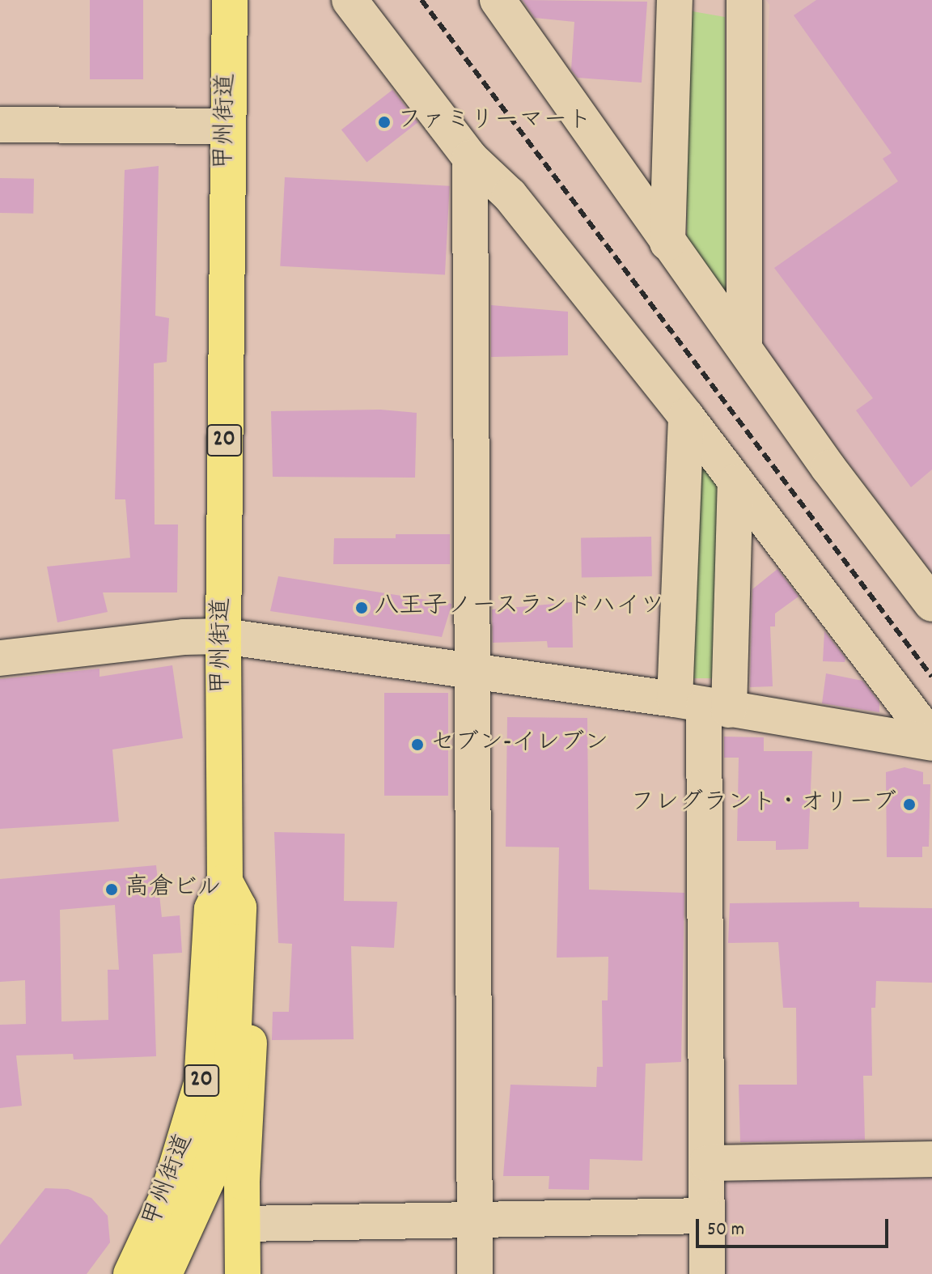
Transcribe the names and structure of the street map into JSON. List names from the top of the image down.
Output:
{
  "streets": {
    "main road": ["甲州街道", "20"]
  },
  "crossings": [
    ["甲州街道", "20"]
  ],
  "places": [
    "ファミリーマート",
    "八王子ノースランドハイツ",
    "セブン-イレブン",
    "フレグラント・オリーブ",
    "高倉ビル"
  ],
  "scale_bar": "50 m"
}
